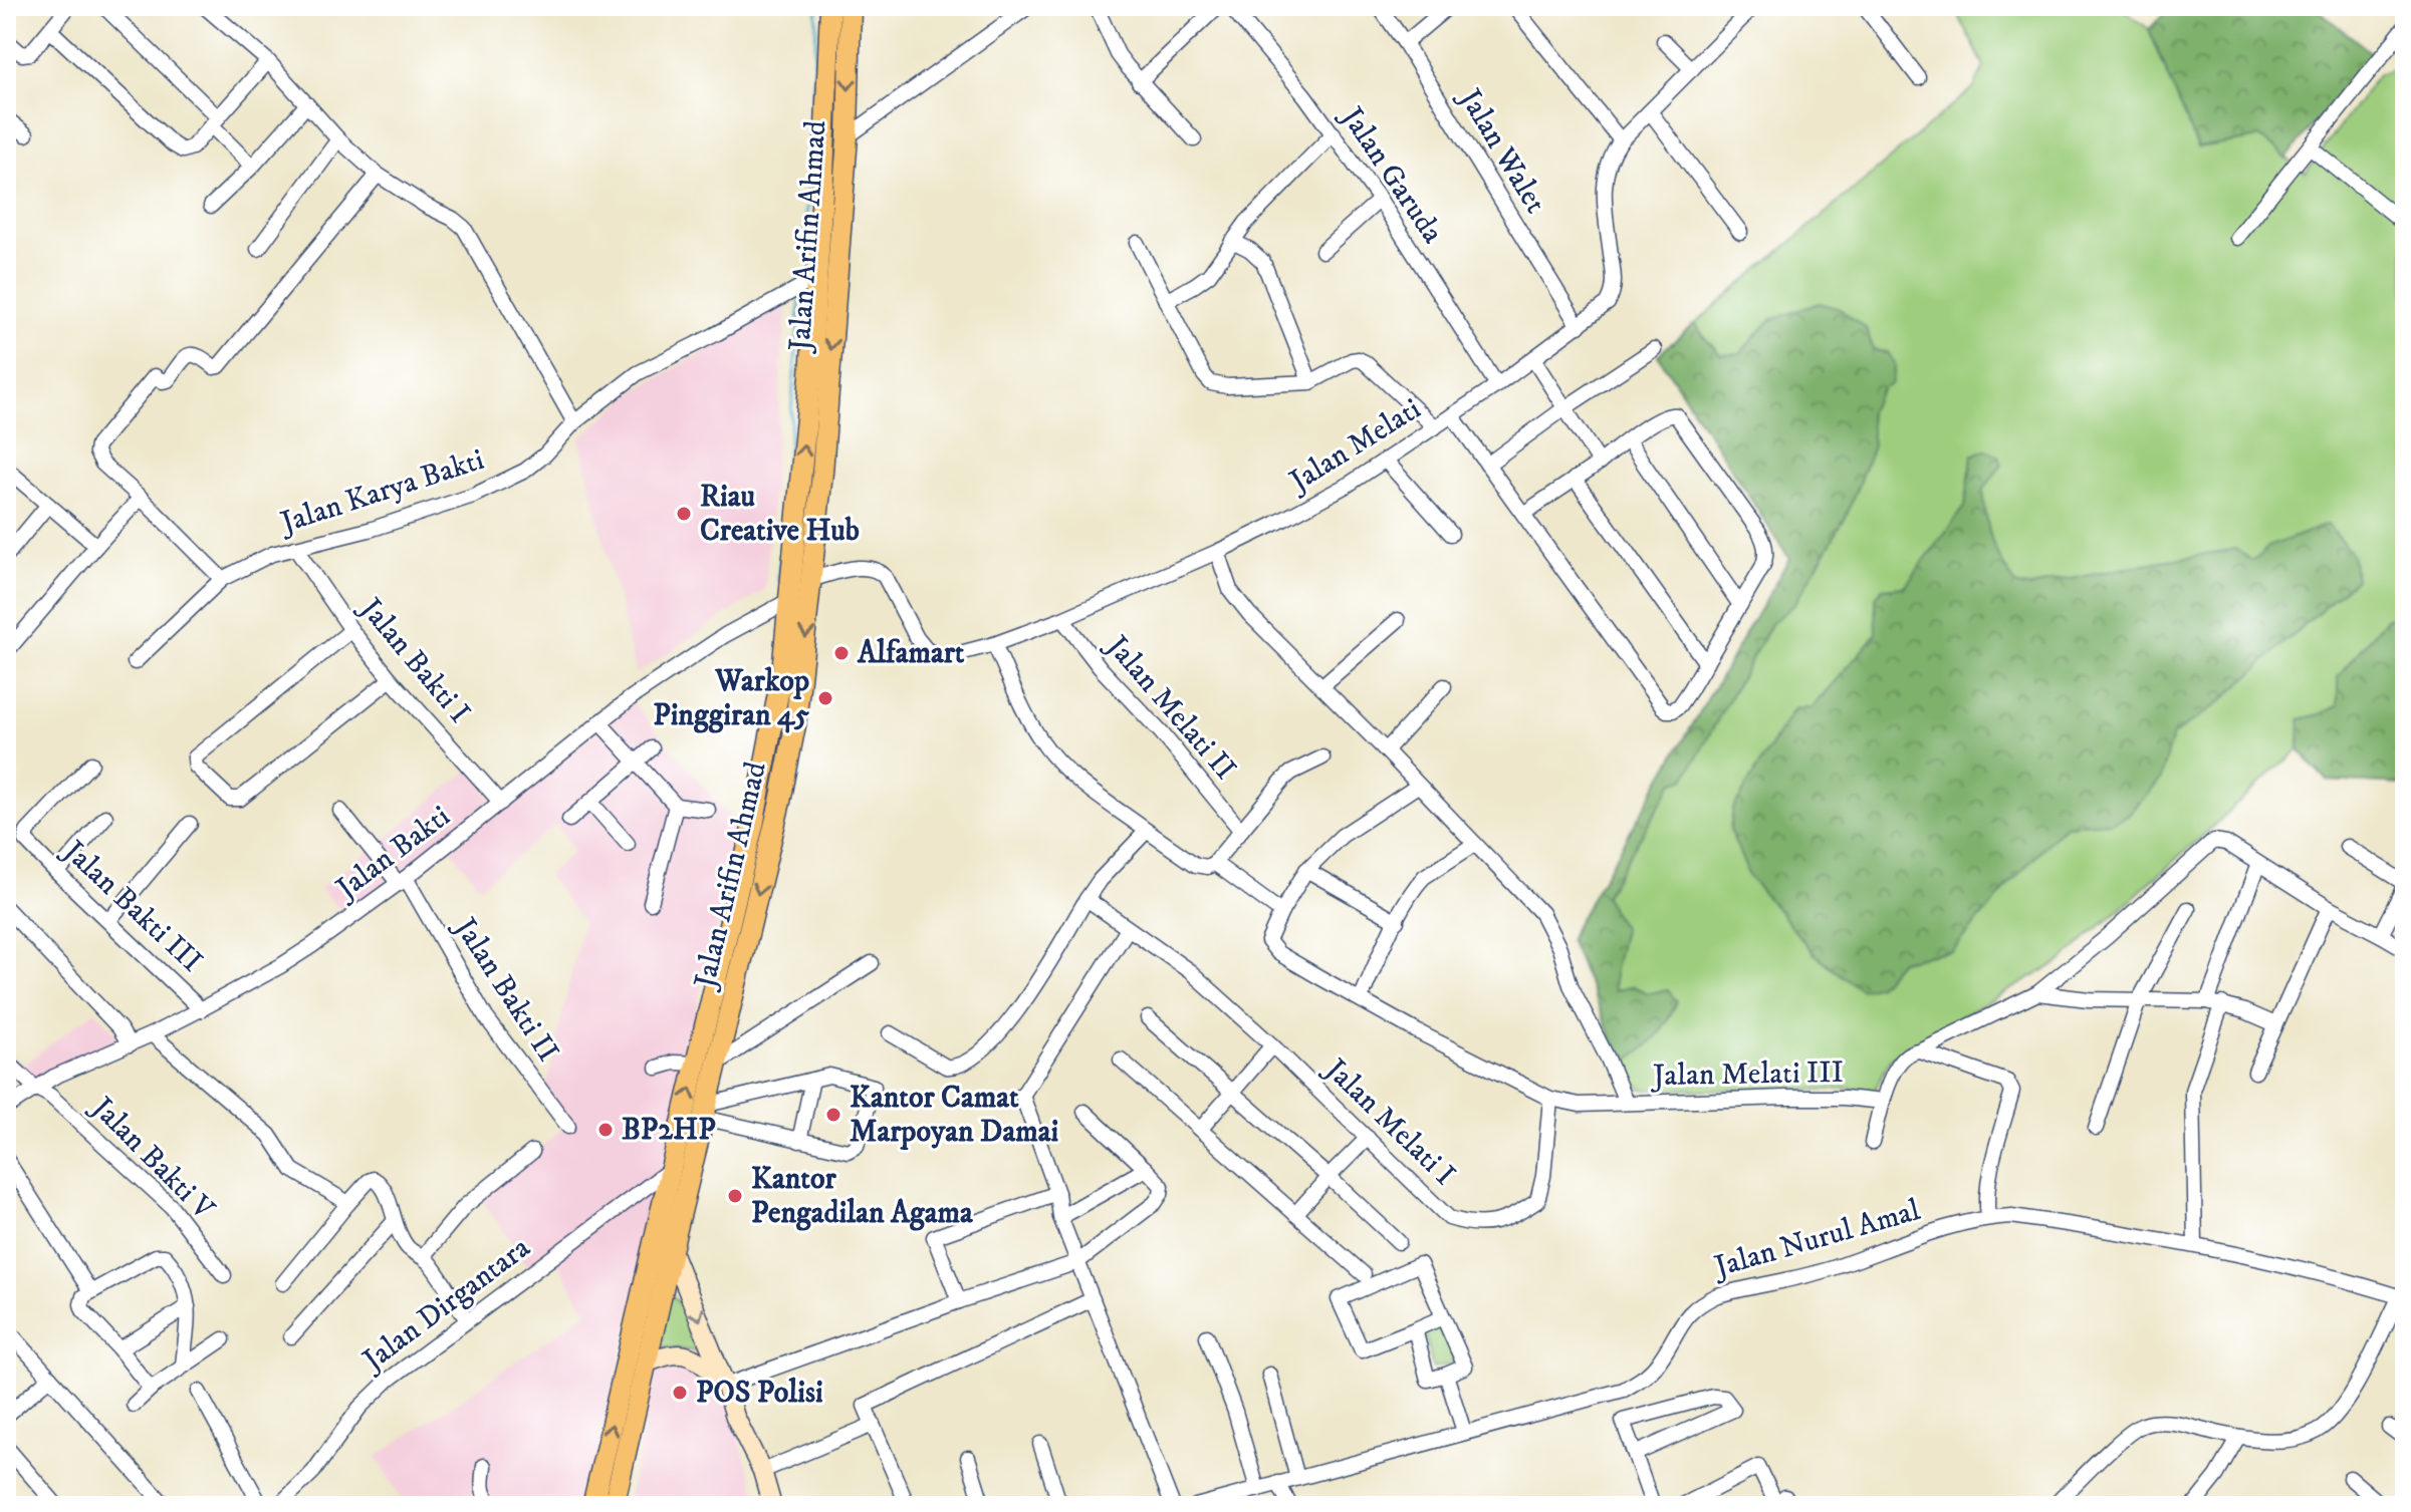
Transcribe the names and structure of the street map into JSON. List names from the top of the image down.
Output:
{
  "streets": {
    "main road": ["Jalan Arifin Ahmad"],
    "street": [
      "Jalan Walet",
      "Jalan Garuda",
      "Jalan Melati",
      "Jalan Karya Bakti",
      "Jalan Bakti I",
      "Jalan Melati II",
      "Jalan Bakti",
      "Jalan Bakti III",
      "Jalan Bakti II",
      "Jalan Melati III",
      "Jalan Melati I",
      "Jalan Bakti V",
      "Jalan Nurul Amal",
      "Jalan Dirgantara"
    ]
  },
  "crossings": [
    ["Jalan Walet", "Jalan Melati"],
    ["Jalan Garuda", "Jalan Melati"],
    ["Jalan Arifin Ahmad", "Jalan Melati"],
    ["Jalan Arifin Ahmad", "Jalan Karya Bakti"],
    ["Jalan Arifin Ahmad", "Jalan Bakti"],
    ["Jalan Arifin Ahmad", "Jalan Dirgantara"],
    ["Jalan Melati", "Jalan Melati II"],
    ["Jalan Melati", "Jalan Melati III"],
    ["Jalan Karya Bakti", "Jalan Bakti I"],
    ["Jalan Bakti I", "Jalan Bakti"],
    ["Jalan Bakti", "Jalan Bakti III"],
    ["Jalan Bakti", "Jalan Bakti II"],
    ["Jalan Bakti", "Jalan Bakti V"]
  ],
  "places": [
    "Riau Creative Hub",
    "Alfamart",
    "Warkop Pinggiran 45",
    "Kantor Camat Marpoyan Damai",
    "BP2HP",
    "Kantor Pengadilan Agama",
    "POS Polisi"
  ]
}
